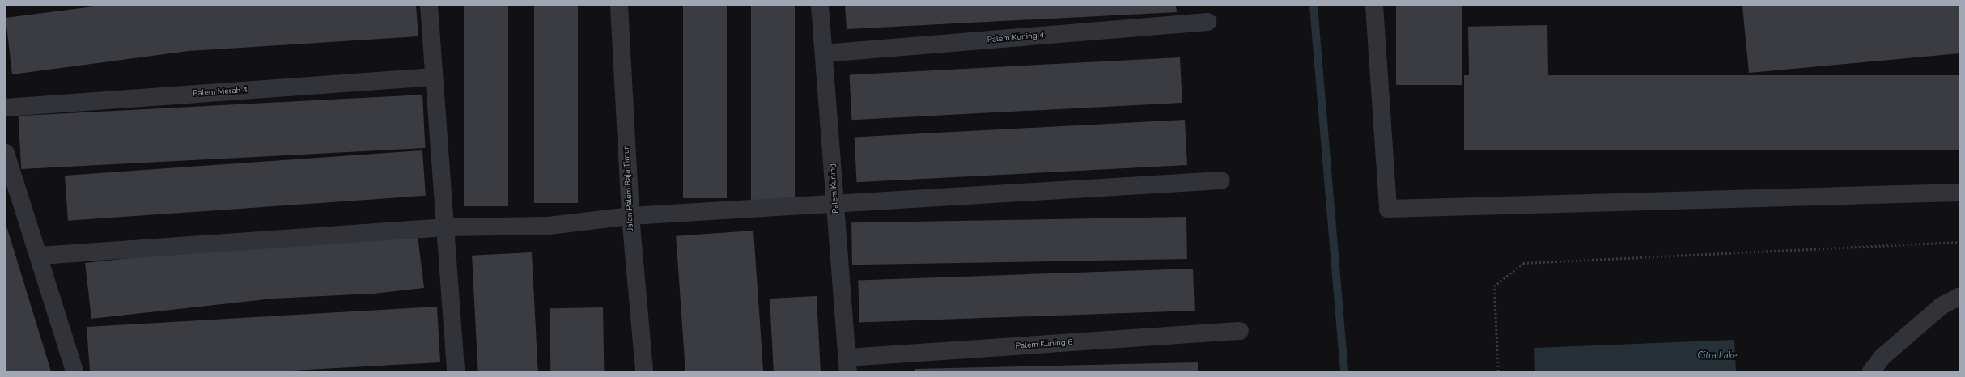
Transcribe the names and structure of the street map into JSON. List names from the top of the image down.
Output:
{
  "streets": {
    "street": [
      "Palem Kuning 4",
      "Palem Merah 4",
      "Jalan Palem Raja Timur",
      "Palem Kuning",
      "Palem Kuning 6"
    ]
  },
  "crossings": [
    ["Palem Kuning 4", "Palem Kuning"],
    ["Palem Kuning", "Palem Kuning 6"]
  ],
  "water": ["Citra Lake"]
}
